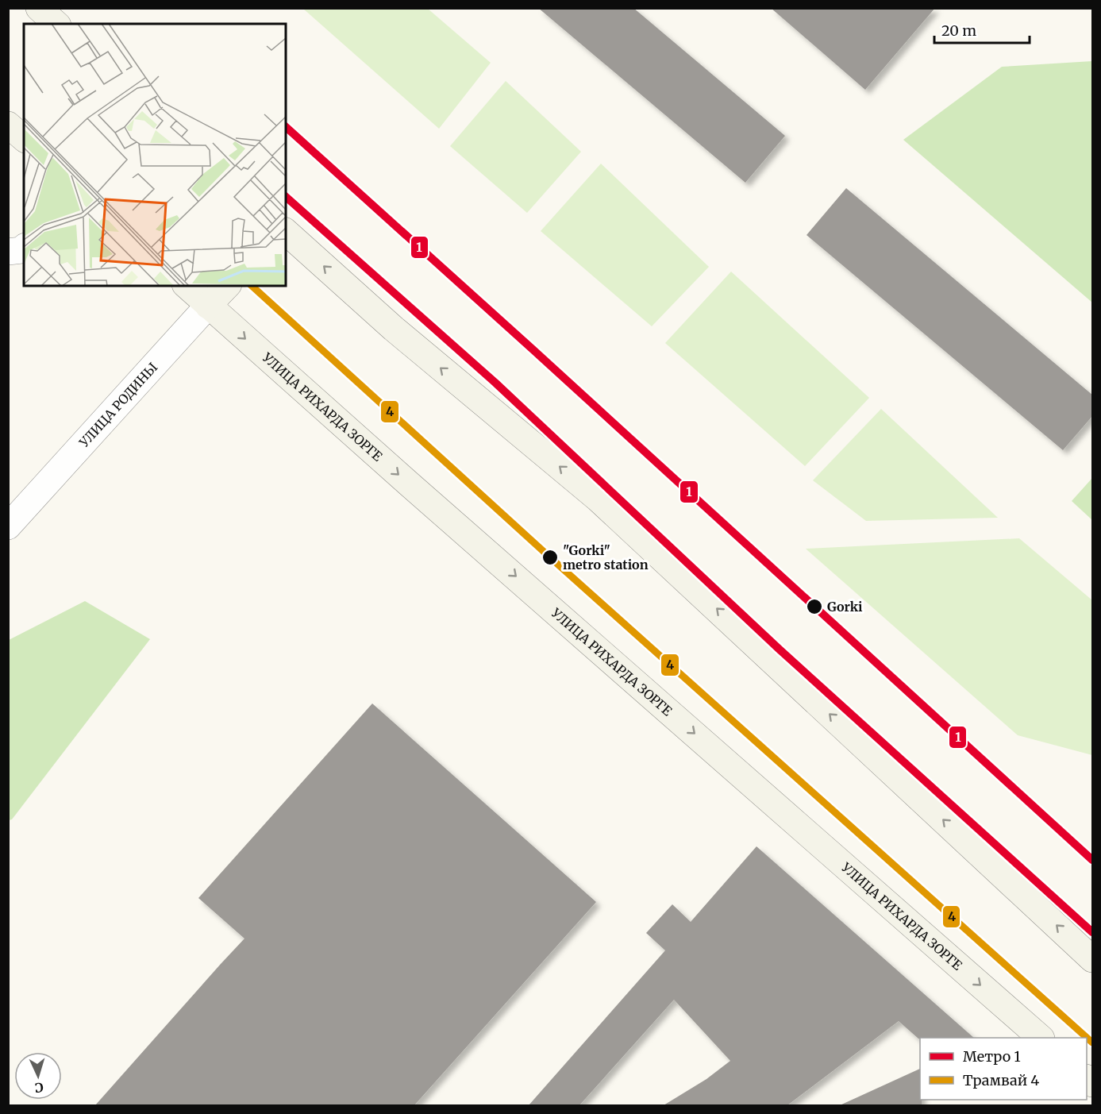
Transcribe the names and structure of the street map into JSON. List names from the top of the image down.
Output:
{
  "streets": {
    "main road": ["УЛИЦА РОДИНЫ", "УЛИЦА РИХАРДА ЗОРГЕ"]
  },
  "crossings": [
    ["УЛИЦА РОДИНЫ", "УЛИЦА РИХАРДА ЗОРГЕ"]
  ],
  "places": ["\"Gorki\" metro station", "Gorki"],
  "lines": ["metro line 1", "tram line 4"],
  "legend": ["Метро 1", "Трамвай 4"],
  "scale_bar": "20 m",
  "north": "bottom"
}
